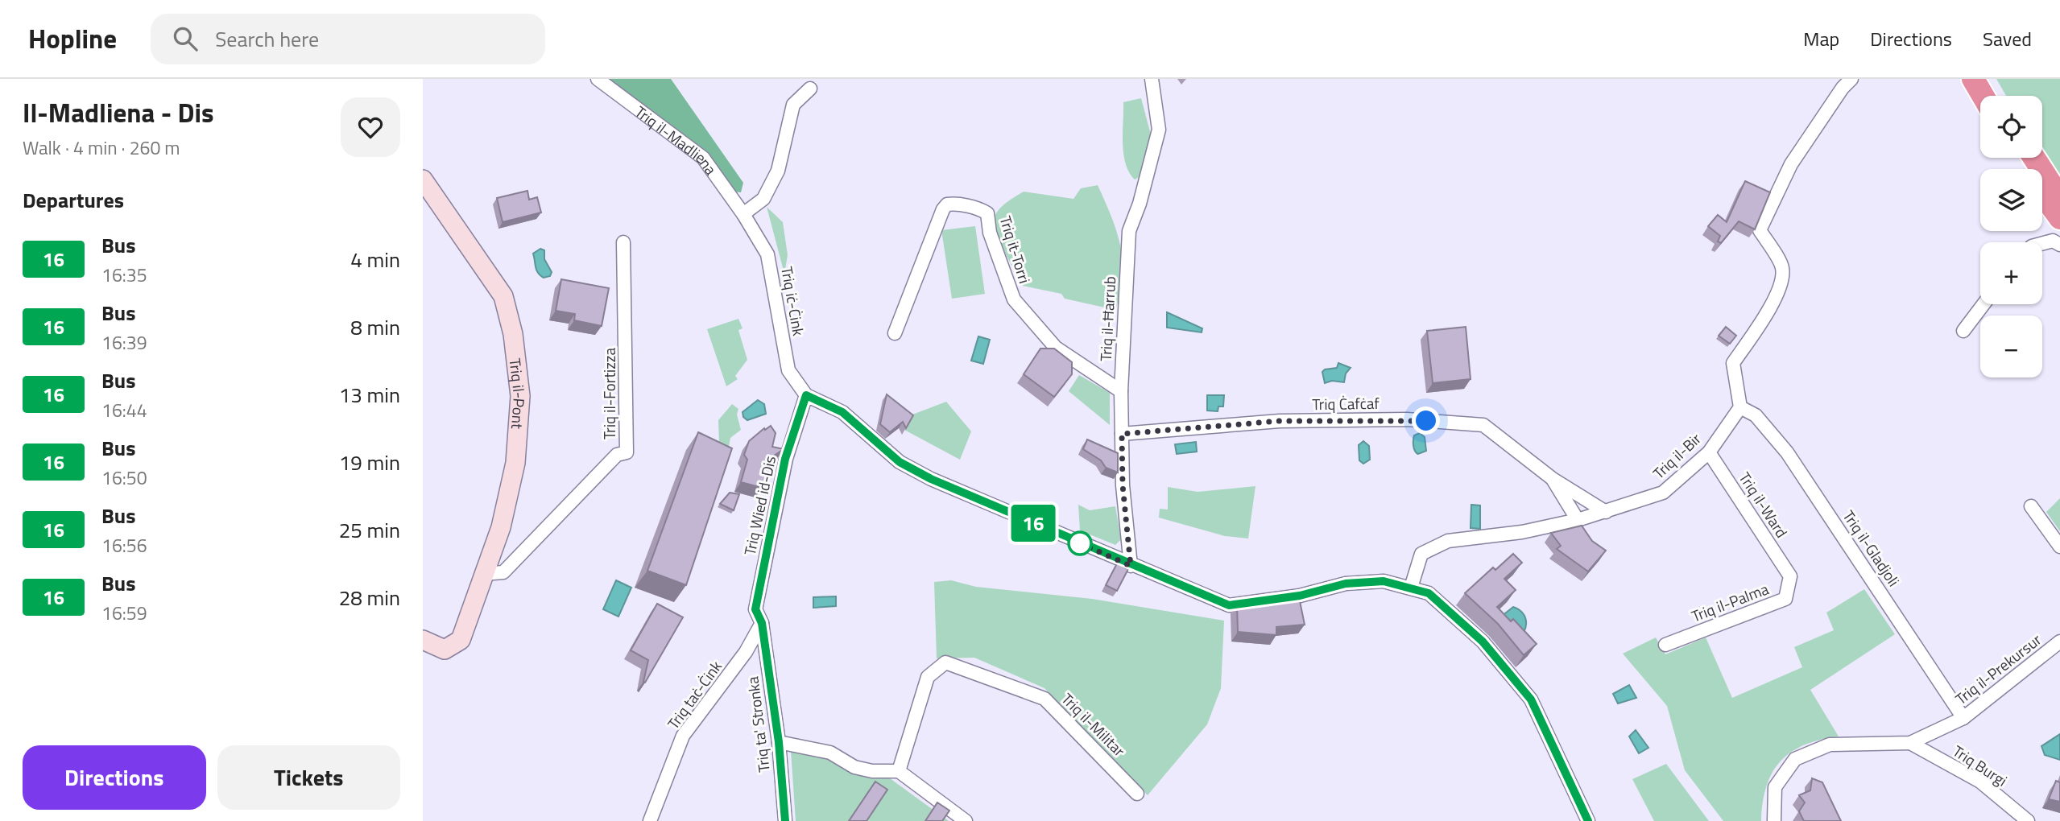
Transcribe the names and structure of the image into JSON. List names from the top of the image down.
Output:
{
  "streets": {
    "street": [
      "Triq il-Madliena",
      "Triq it-Torri",
      "Triq iċ-Ċink",
      "Triq il-Ħarrub",
      "Triq il-Pont",
      "Triq il-Fortizza",
      "Triq Ċafċaf",
      "Triq il-Bir",
      "Triq il-Ward",
      "Triq Wied id-Dis",
      "Triq il-Gladjoli",
      "Triq il-Palma",
      "Triq il-Prekursur",
      "Triq taċ-Ċink",
      "Triq ta' Stronka",
      "Triq il-Militar",
      "Triq Burgi"
    ]
  },
  "crossings": [
    ["Triq il-Madliena", "Triq iċ-Ċink"],
    ["Triq it-Torri", "Triq il-Ħarrub"],
    ["Triq iċ-Ċink", "Triq Wied id-Dis"],
    ["Triq il-Ħarrub", "Triq Ċafċaf"],
    ["Triq il-Pont", "Triq il-Fortizza"],
    ["Triq Ċafċaf", "Triq il-Bir"],
    ["Triq il-Bir", "Triq il-Ward"],
    ["Triq il-Bir", "Triq il-Gladjoli"],
    ["Triq il-Ward", "Triq il-Palma"],
    ["Triq Wied id-Dis", "Triq taċ-Ċink"],
    ["Triq Wied id-Dis", "Triq ta' Stronka"],
    ["Triq il-Gladjoli", "Triq il-Prekursur"],
    ["Triq il-Prekursur", "Triq Burgi"],
    ["Triq taċ-Ċink", "Triq ta' Stronka"]
  ],
  "lines": ["bus line 16"],
  "page": {
    "header": "Hopline",
    "search": "Search here",
    "nav": ["Map", "Directions", "Saved"],
    "heading": [
      ["Il-Madliena - Dis", "Walk · 4 min · 260 m"],
      "Departures"
    ],
    "on_map": "16",
    "map_buttons": ["+", "−"],
    "list": [
      {
        "mark": "16",
        "name": "Bus",
        "note": "16:35",
        "value": "4 min"
      },
      {
        "mark": "16",
        "name": "Bus",
        "note": "16:39",
        "value": "8 min"
      },
      {
        "mark": "16",
        "name": "Bus",
        "note": "16:44",
        "value": "13 min"
      },
      {
        "mark": "16",
        "name": "Bus",
        "note": "16:50",
        "value": "19 min"
      },
      {
        "mark": "16",
        "name": "Bus",
        "note": "16:56",
        "value": "25 min"
      },
      {
        "mark": "16",
        "name": "Bus",
        "note": "16:59",
        "value": "28 min"
      }
    ],
    "buttons": ["Directions", "Tickets"]
  }
}
